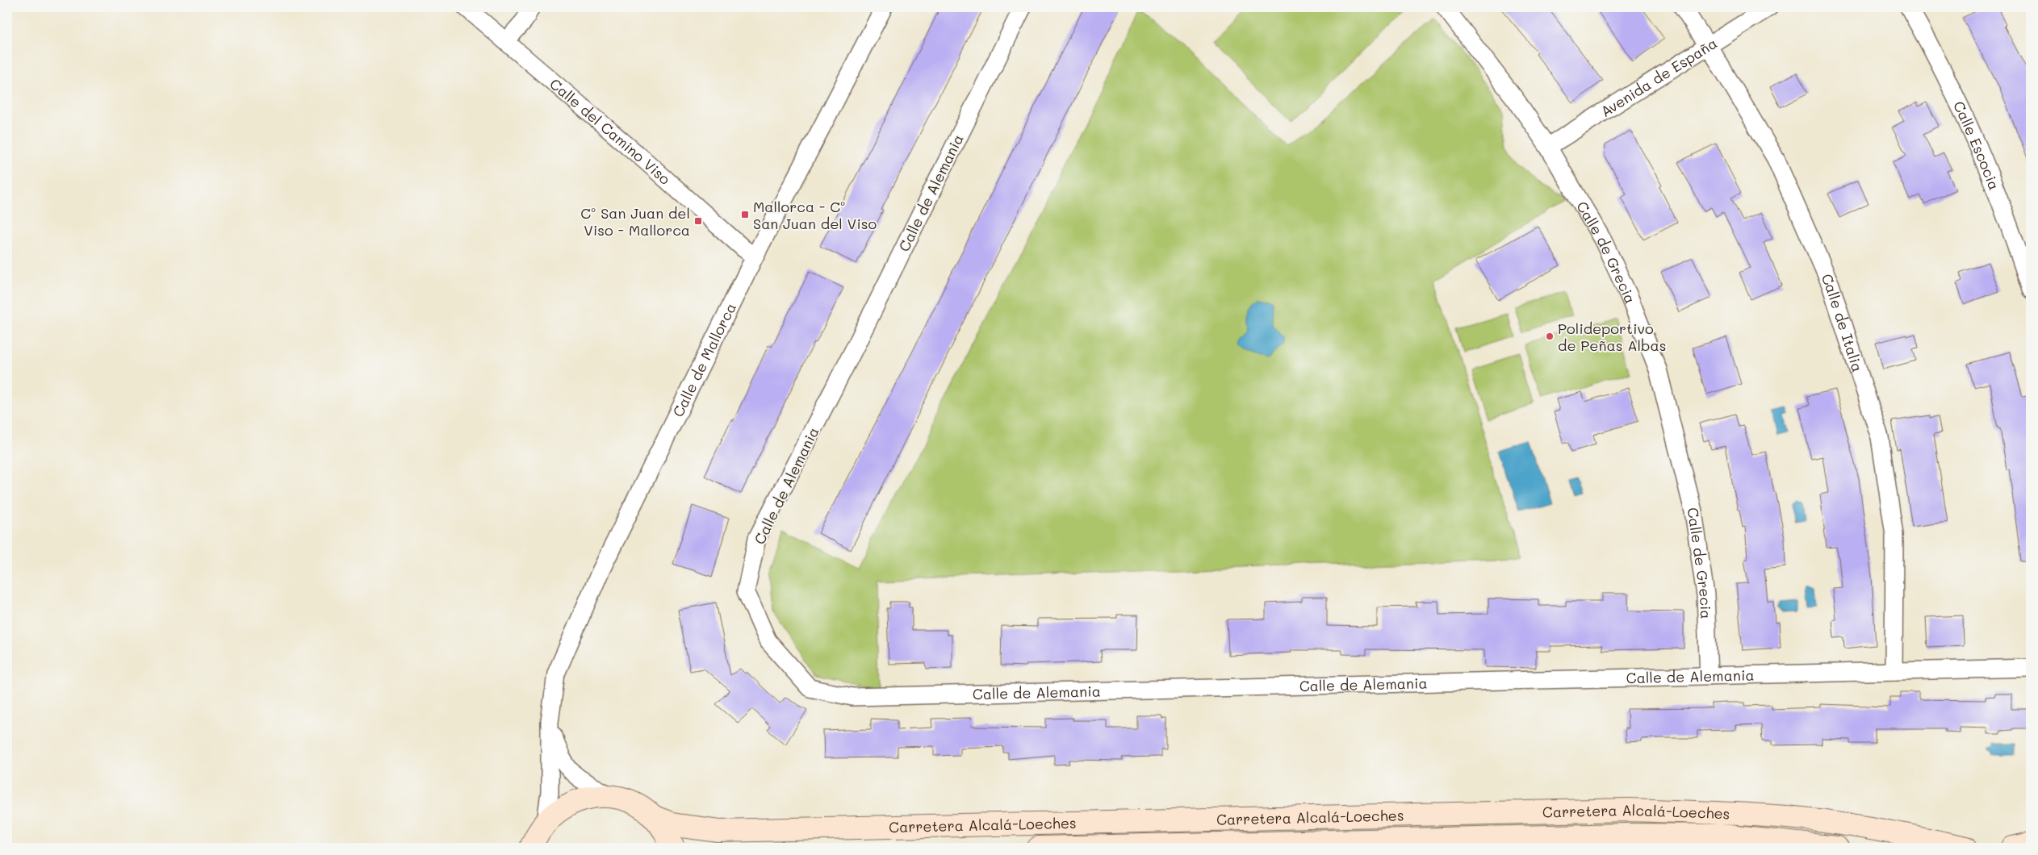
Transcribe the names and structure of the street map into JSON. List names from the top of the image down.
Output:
{
  "streets": {
    "main road": ["Carretera Alcalá-Loeches"],
    "street": [
      "Avenida de España",
      "Calle del Camino Viso",
      "Calle Escocia",
      "Calle de Alemania",
      "Calle de Grecia",
      "Calle de Italia",
      "Calle de Mallorca"
    ]
  },
  "crossings": [
    ["Avenida de España", "Calle de Grecia"],
    ["Avenida de España", "Calle de Italia"],
    ["Calle del Camino Viso", "Calle de Mallorca"],
    ["Calle de Alemania", "Calle de Grecia"],
    ["Calle de Alemania", "Calle de Italia"]
  ],
  "places": {
    "transit": ["Mallorca - Cº San Juan del Viso", "Cº San Juan del Viso - Mallorca"],
    "other": ["Polideportivo de Peñas Albas"]
  }
}
